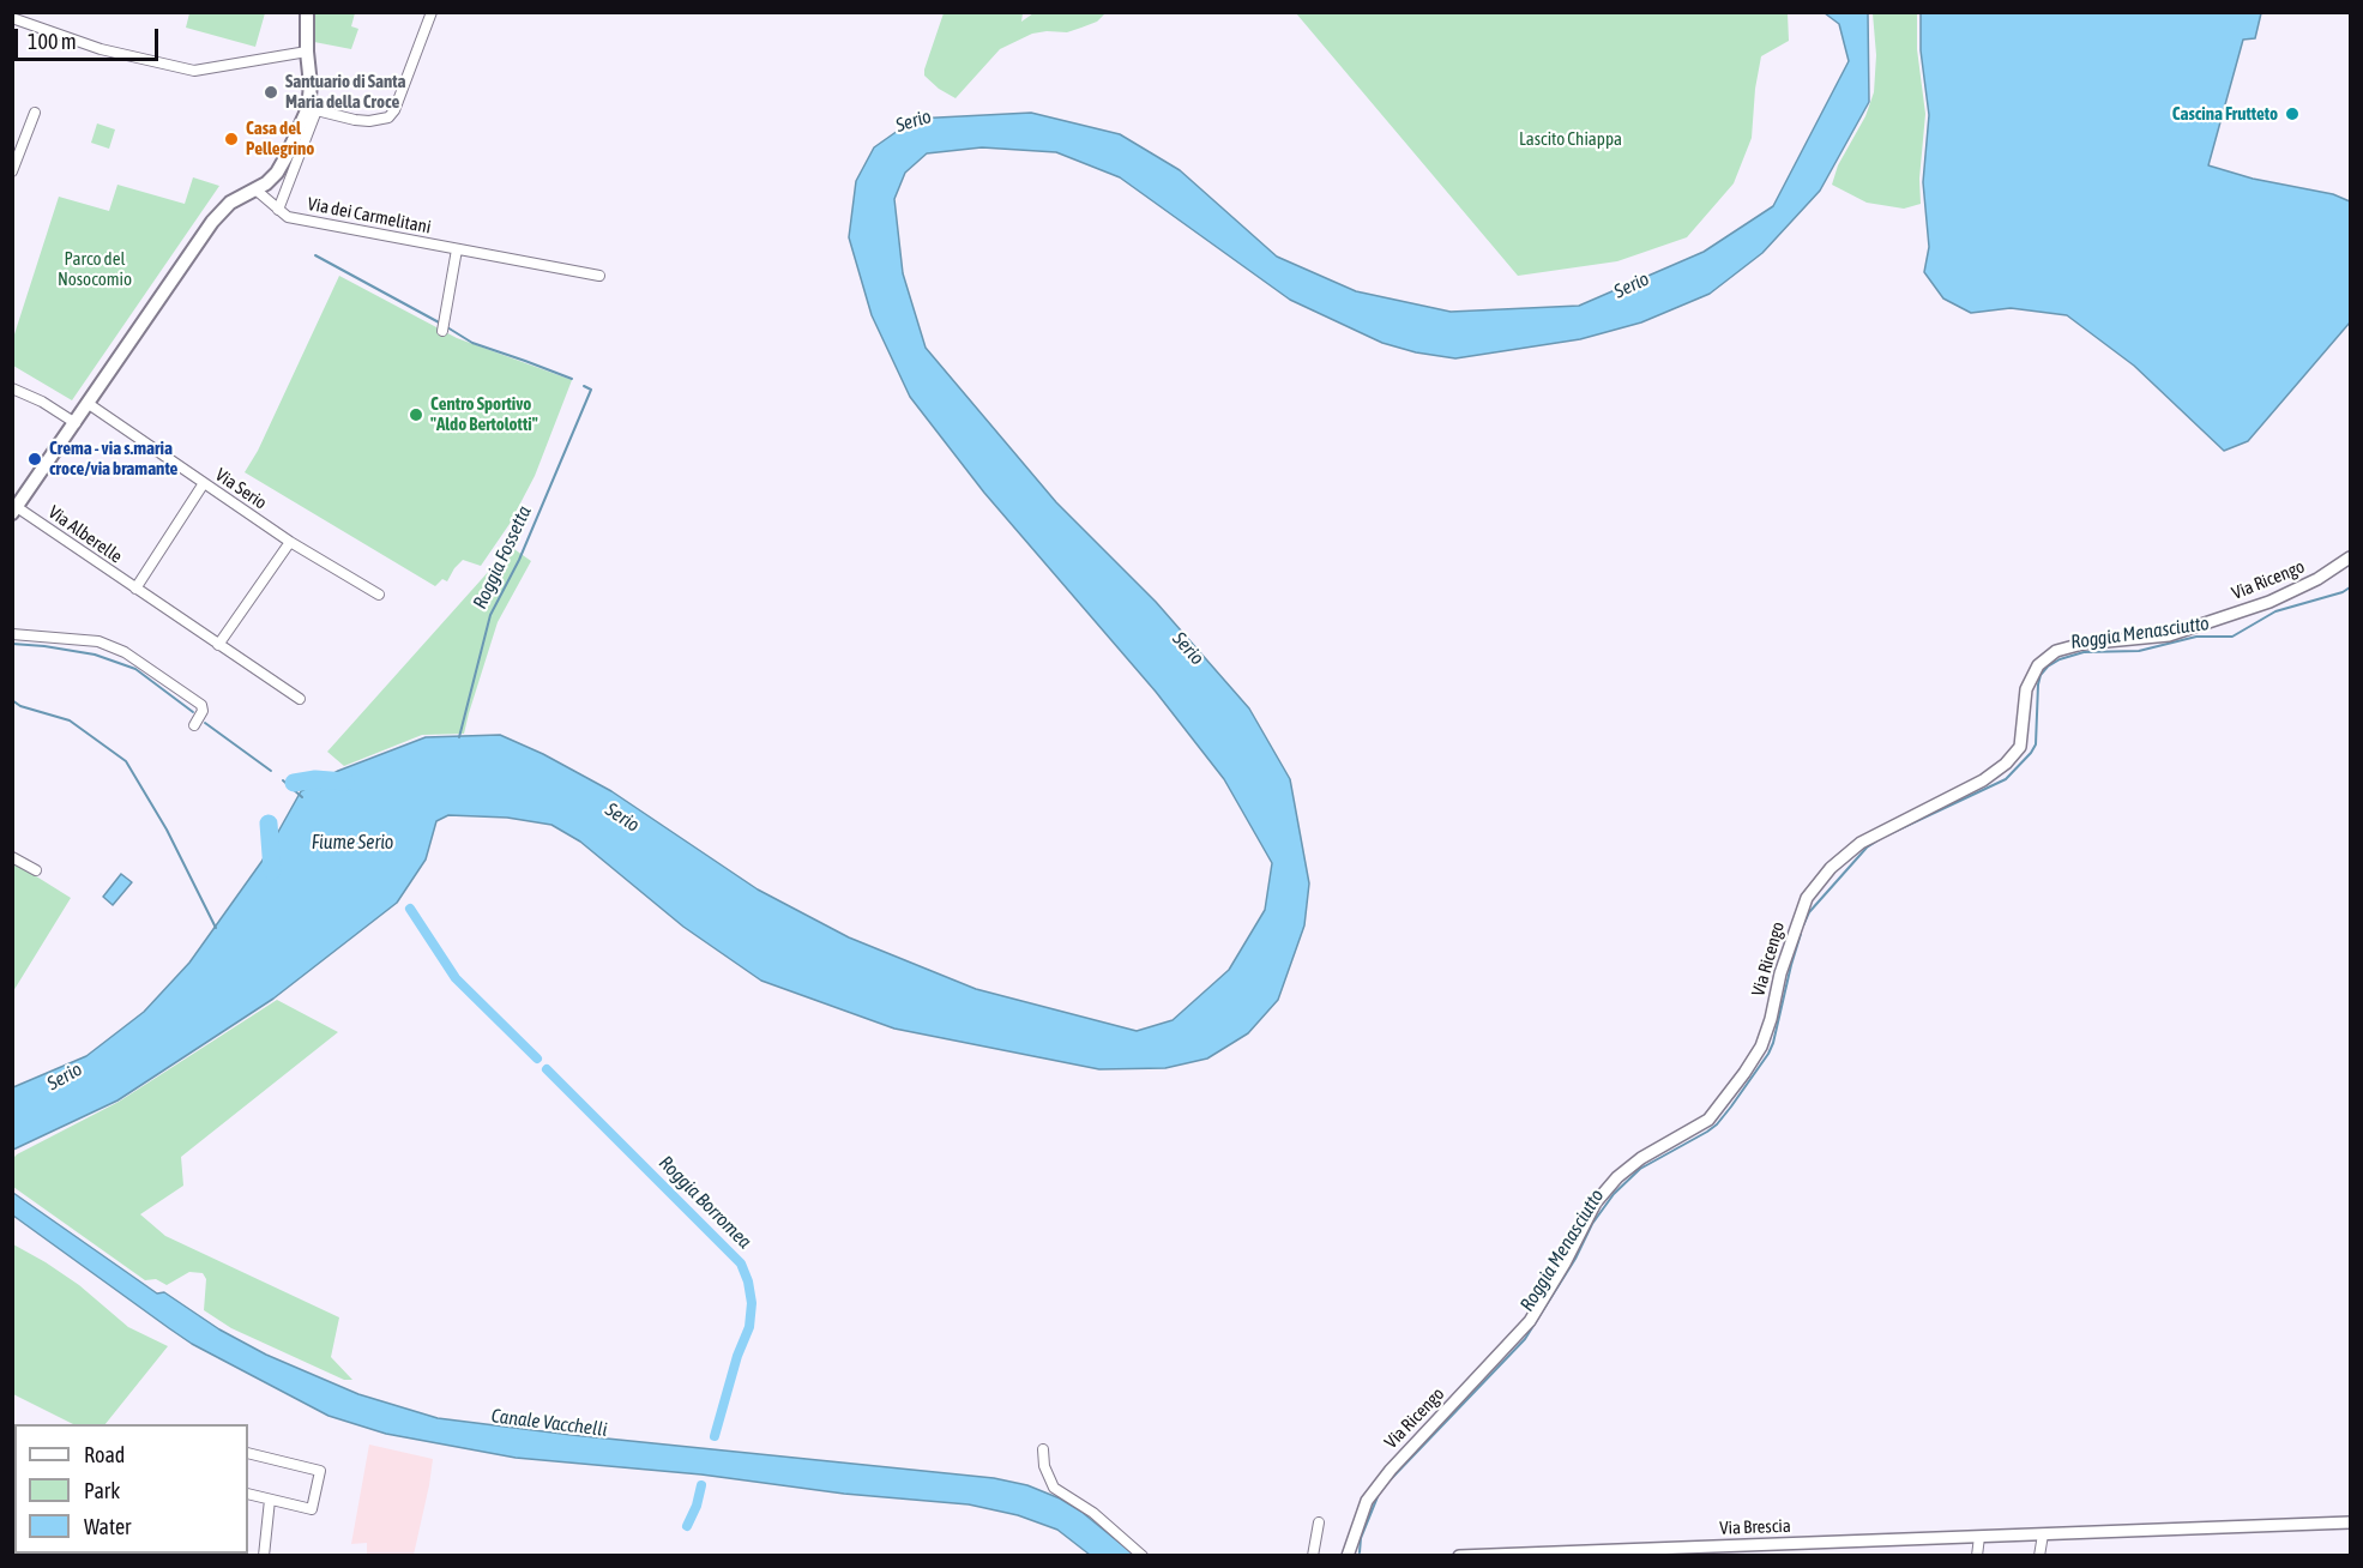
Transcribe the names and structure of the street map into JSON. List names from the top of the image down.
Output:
{
  "streets": {
    "street": [
      "Via dei Carmelitani",
      "Via Serio",
      "Via Alberelle",
      "Via Ricengo",
      "Via Brescia"
    ]
  },
  "water": [
    "Serio",
    "Roggia Fossetta",
    "Roggia Menasciutto",
    "Fiume Serio",
    "Roggia Borromea",
    "Canale Vacchelli"
  ],
  "parks": ["Lascito Chiappa", "Parco del Nosocomio"],
  "places": [
    "Santuario di Santa Maria della Croce",
    "Cascina Frutteto",
    "Casa del Pellegrino",
    "Centro Sportivo \"Aldo Bertolotti\"",
    "Crema - via s.maria croce/via bramante"
  ],
  "legend": ["Road", "Park", "Water"],
  "scale_bar": "100 m"
}
